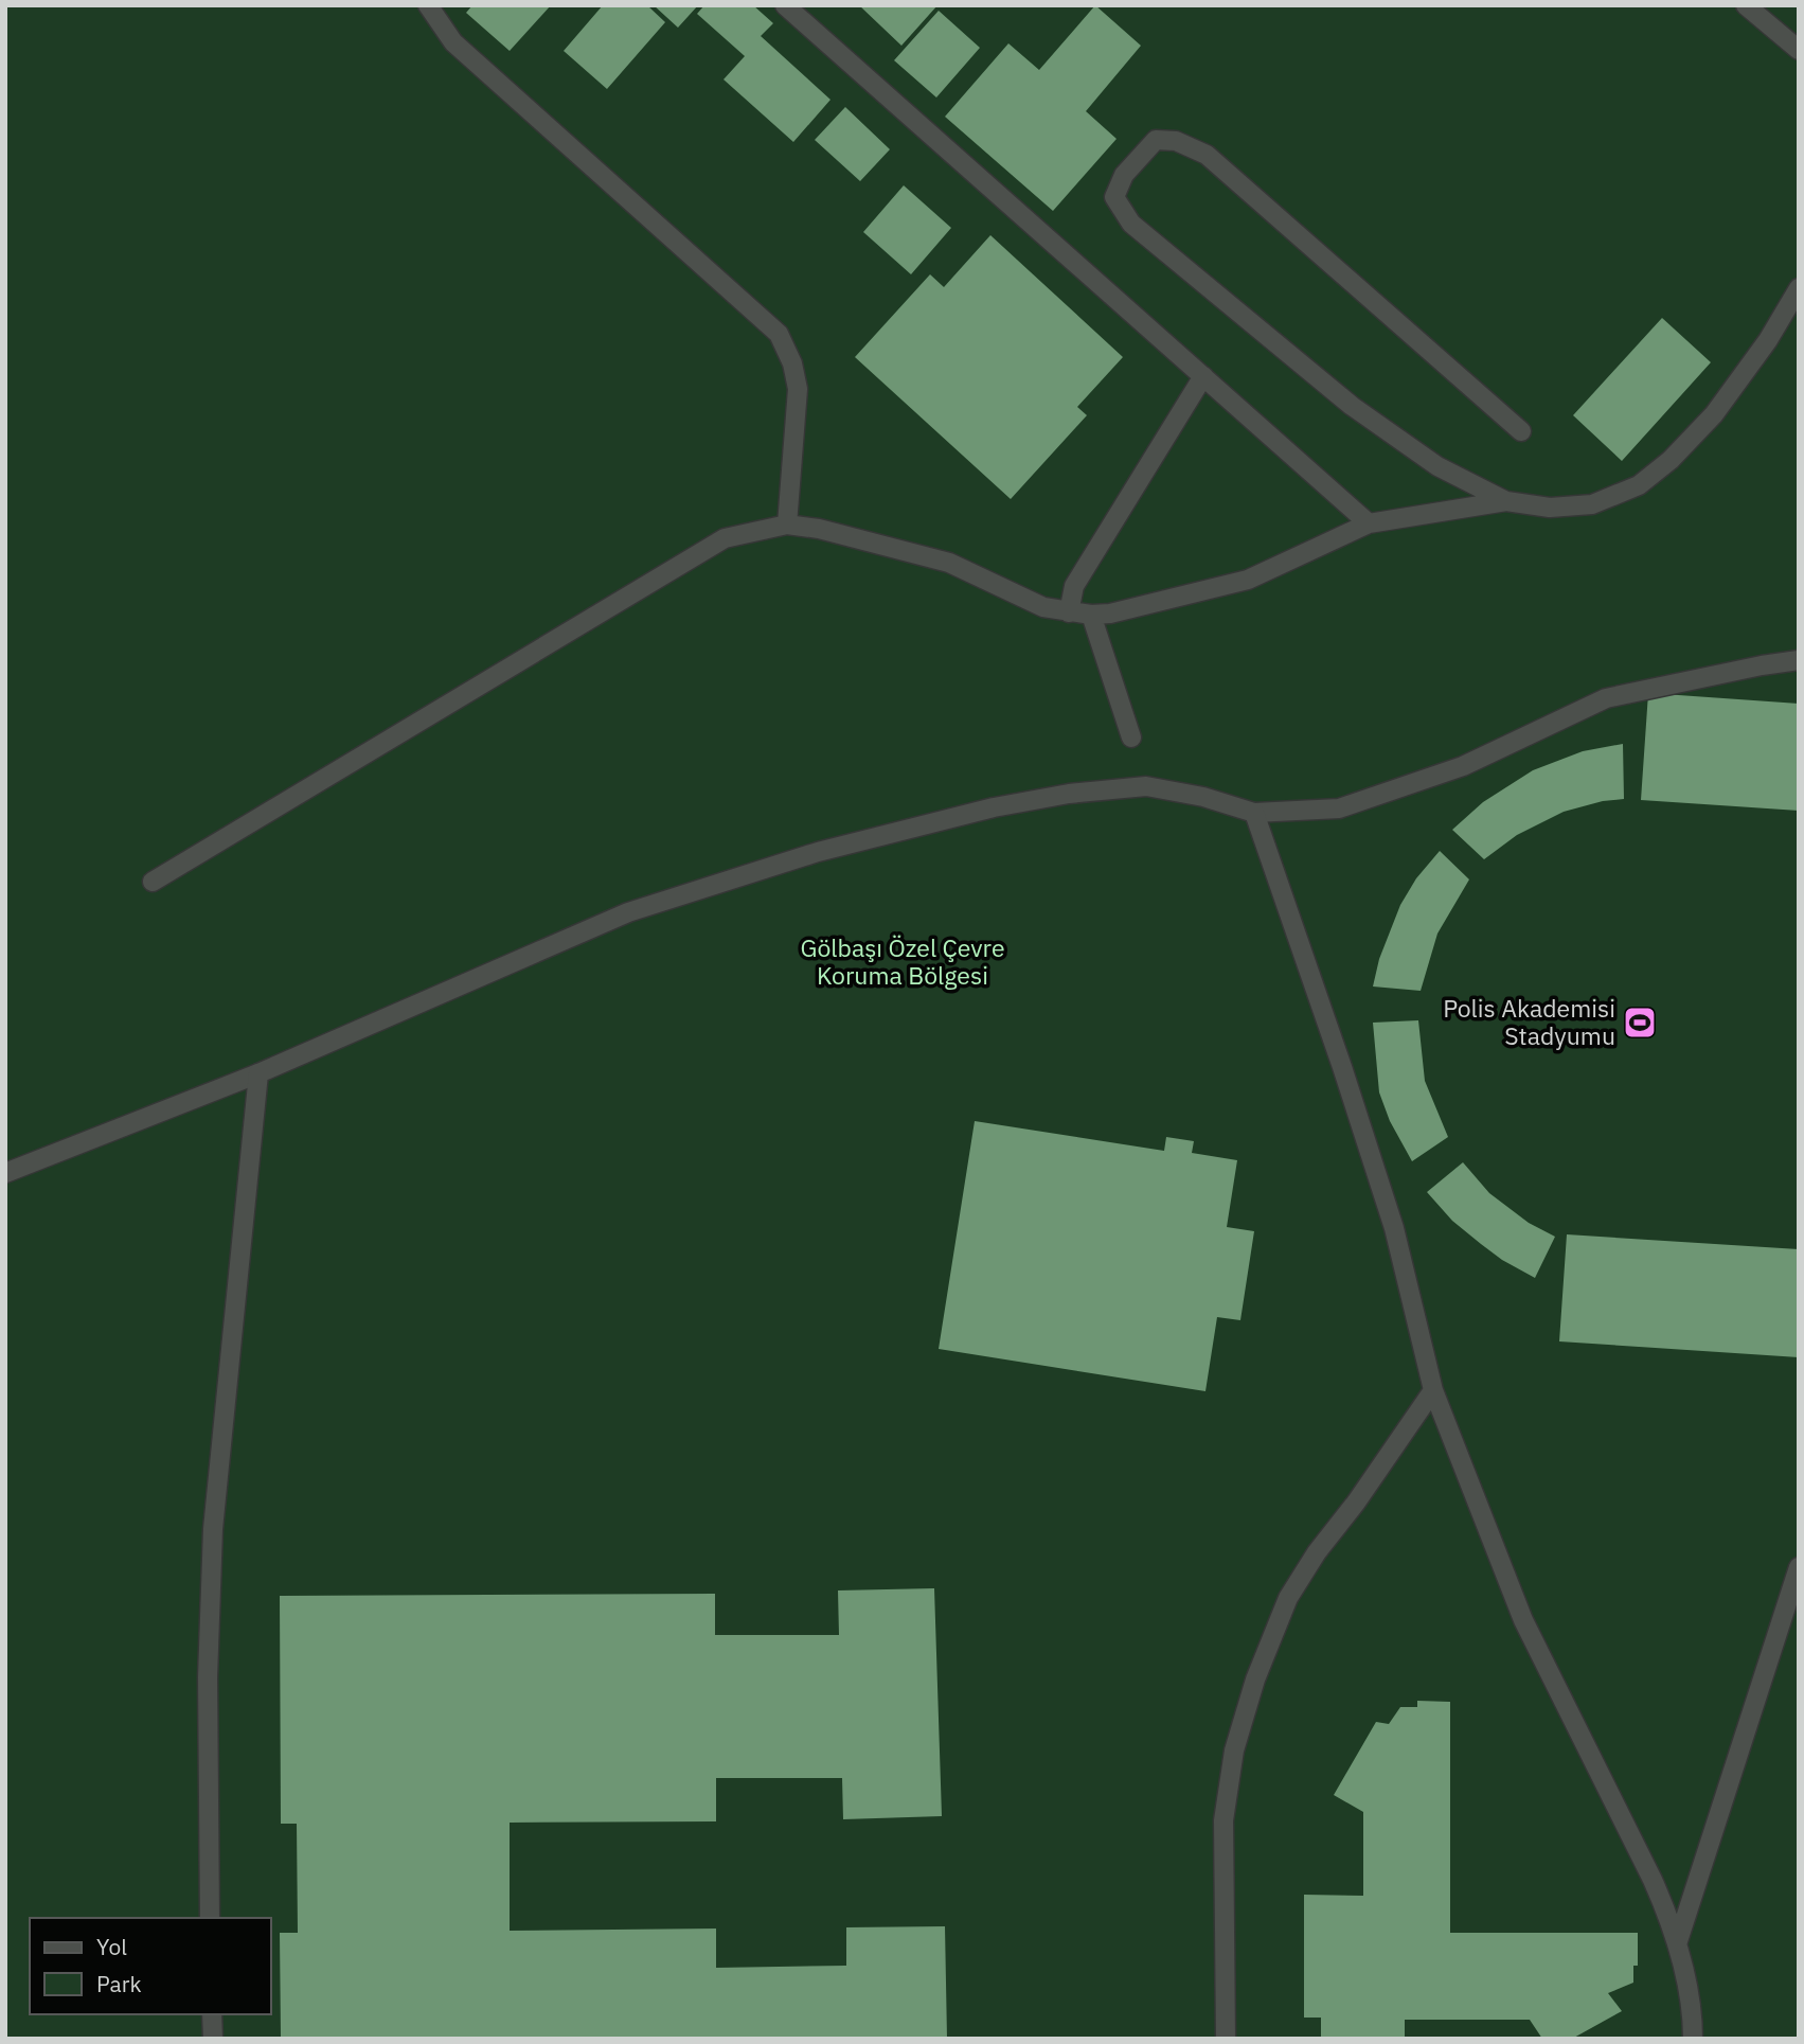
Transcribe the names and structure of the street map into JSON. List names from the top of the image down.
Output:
{
  "parks": ["Gölbaşı Özel Çevre Koruma Bölgesi"],
  "places": {
    "sports": ["Polis Akademisi Stadyumu"]
  },
  "legend": ["Yol", "Park"]
}
